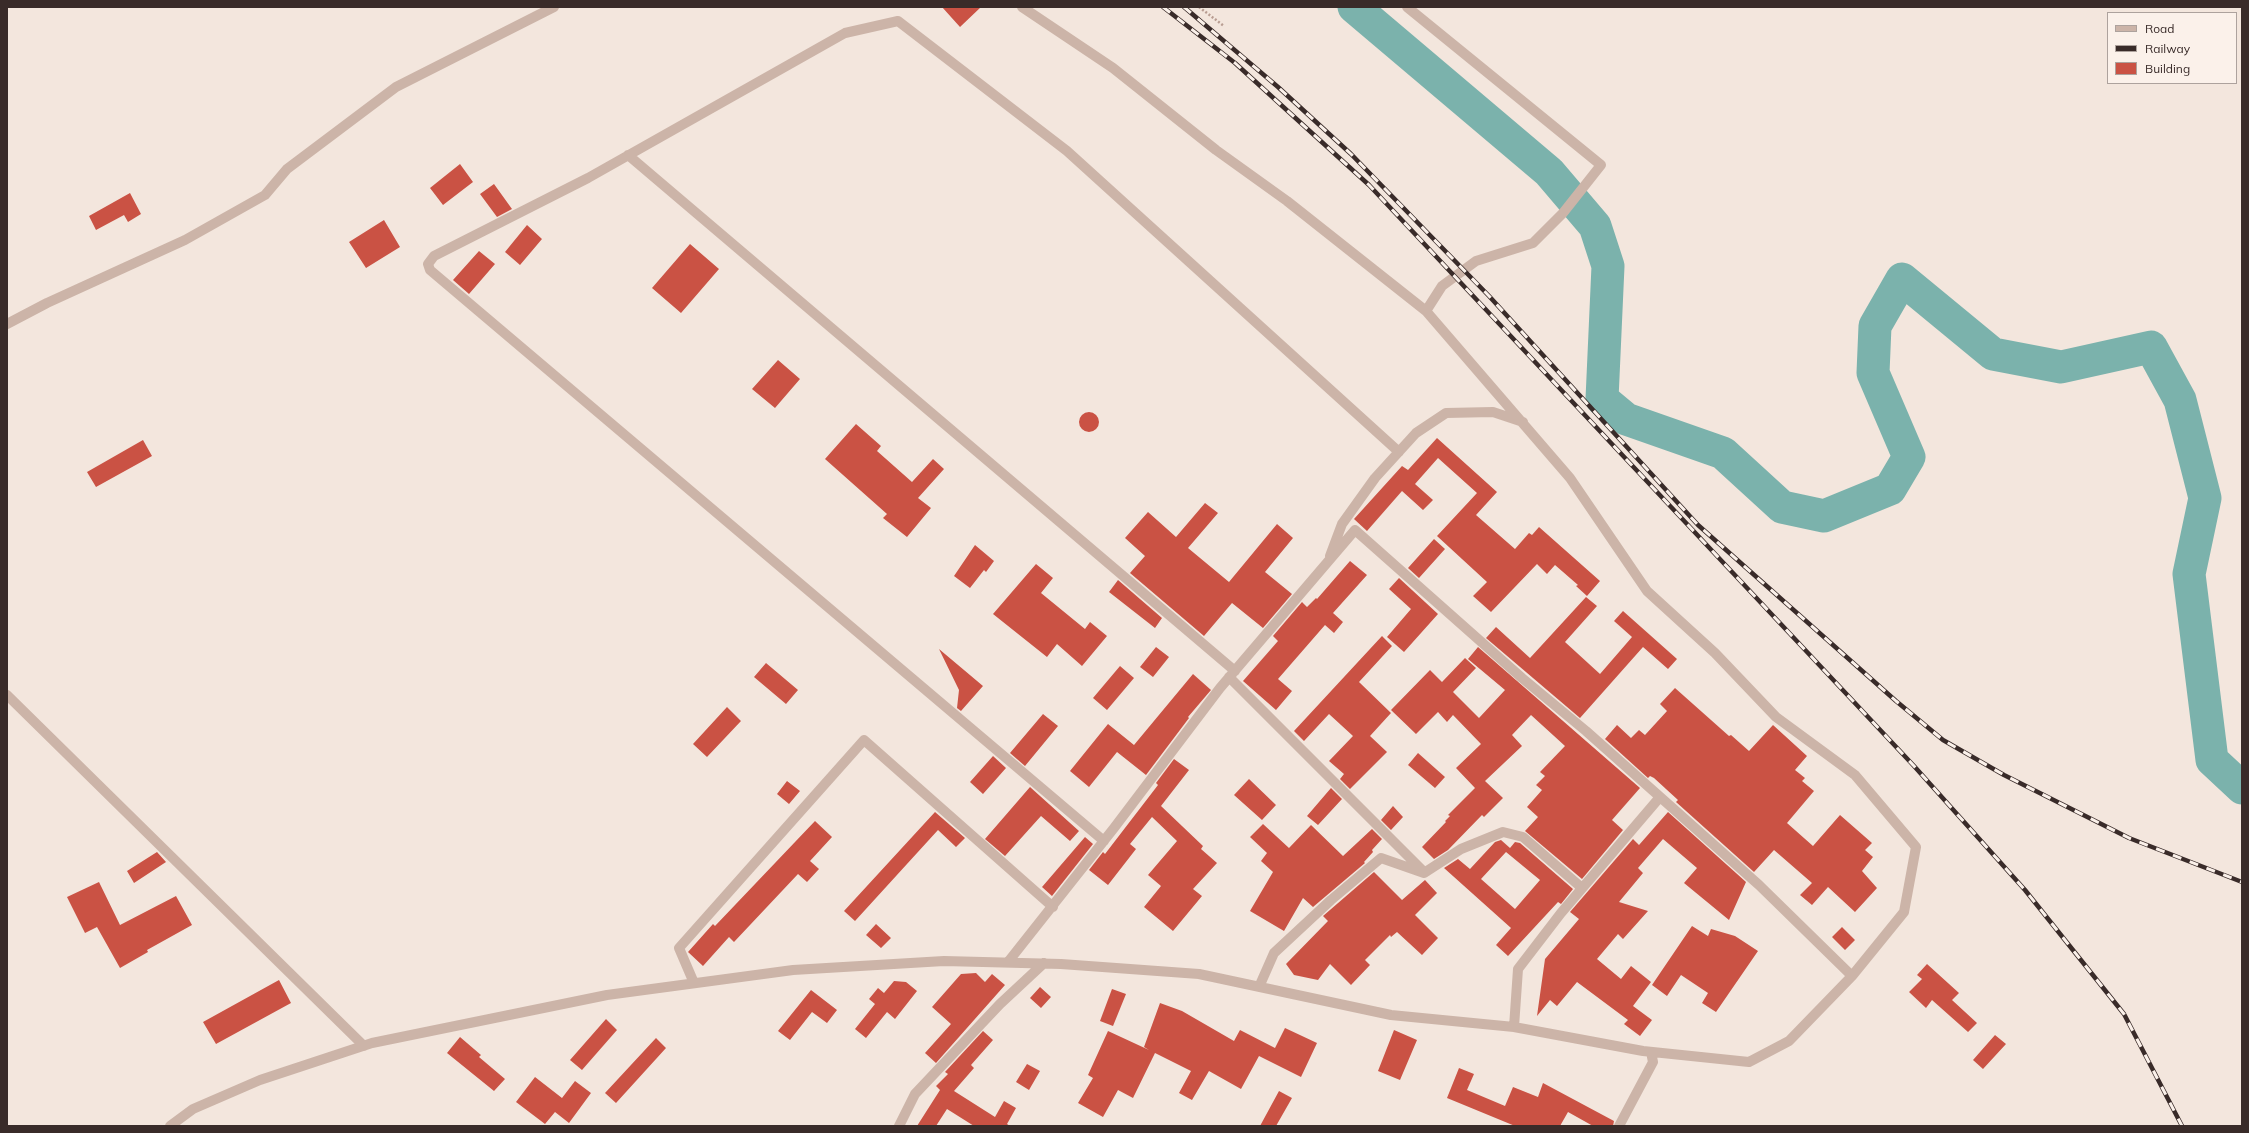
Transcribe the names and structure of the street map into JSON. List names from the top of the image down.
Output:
{
  "legend": ["Road", "Railway", "Building"]
}
